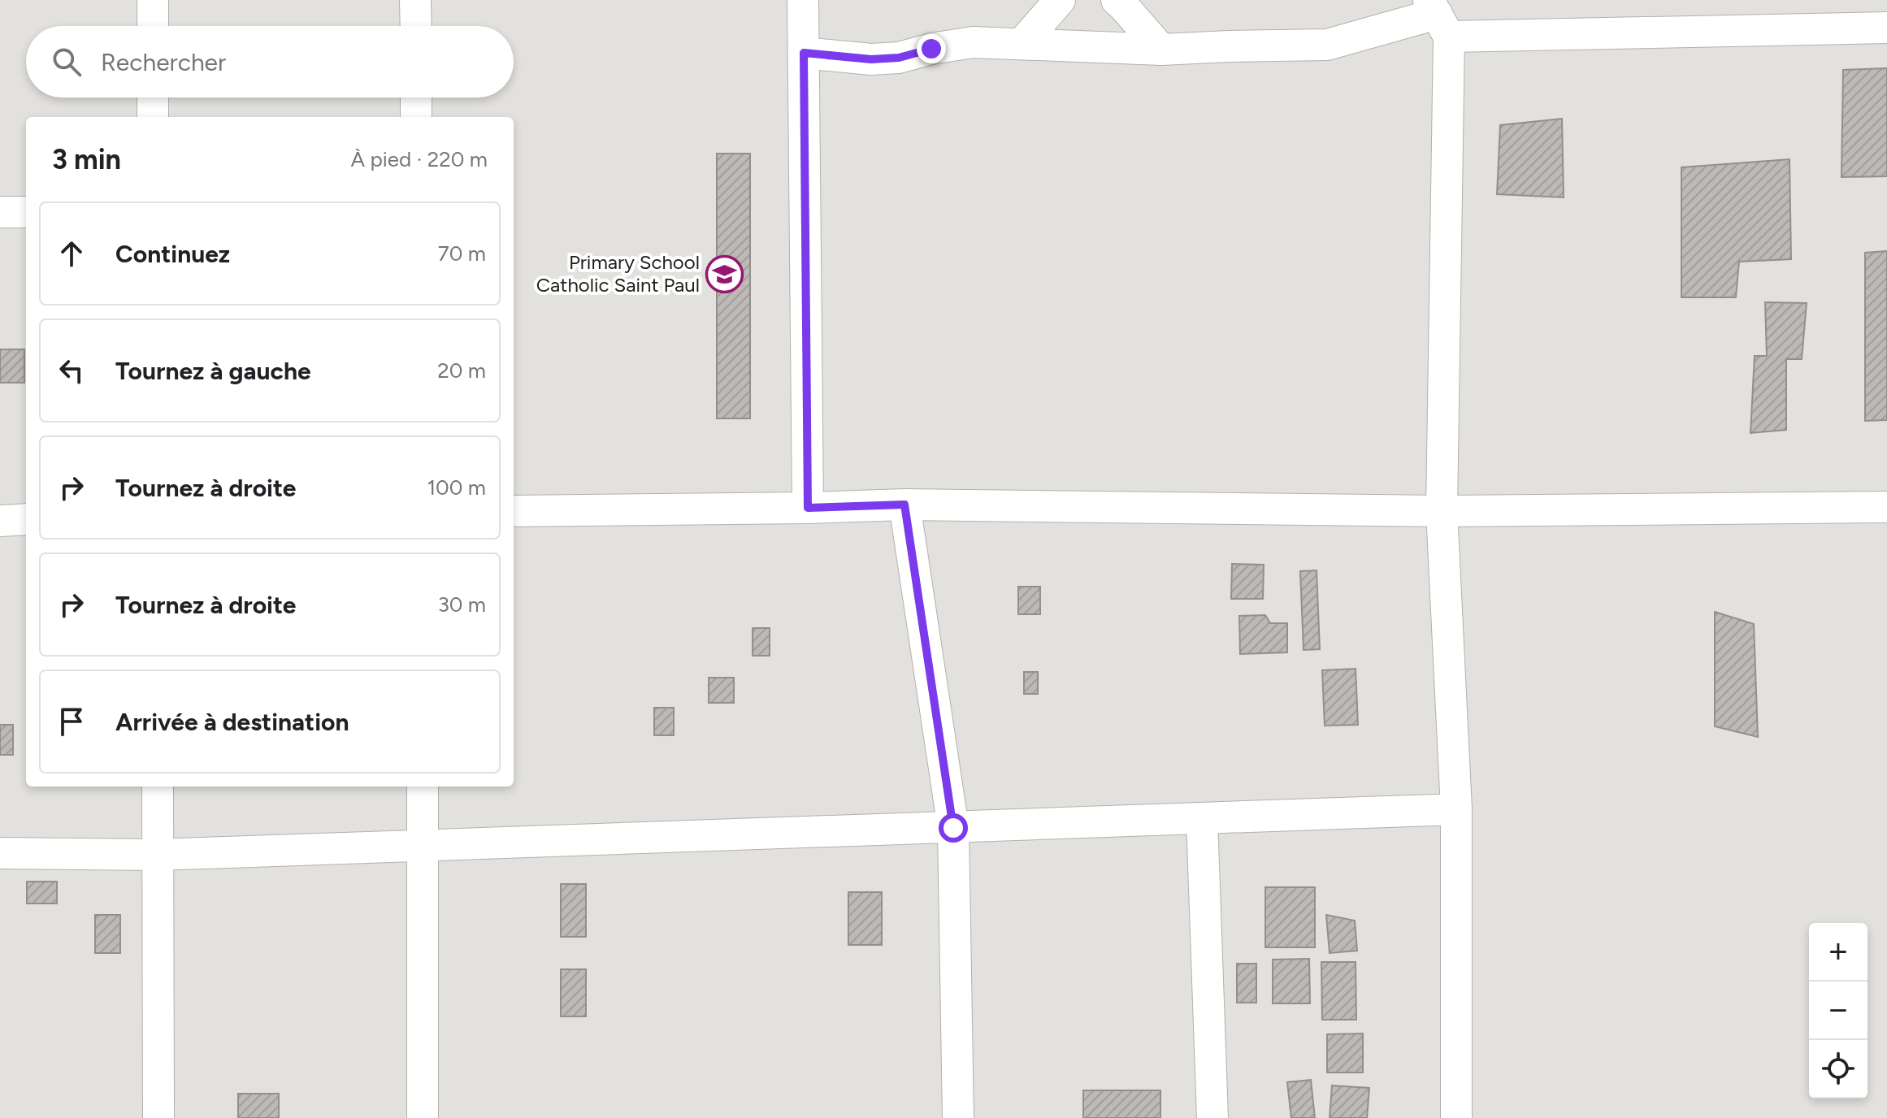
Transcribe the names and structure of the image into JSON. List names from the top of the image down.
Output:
{
  "places": {
    "school or university": ["Primary School Catholic Saint Paul"]
  },
  "page": {
    "search": "Rechercher",
    "heading": ["3 min", "À pied · 220 m"],
    "list": [
      ["Continuez", "70 m"],
      ["Tournez à gauche", "20 m"],
      ["Tournez à droite", "100 m"],
      ["Tournez à droite", "30 m"],
      "Arrivée à destination"
    ],
    "map_buttons": ["+", "−"]
  }
}
